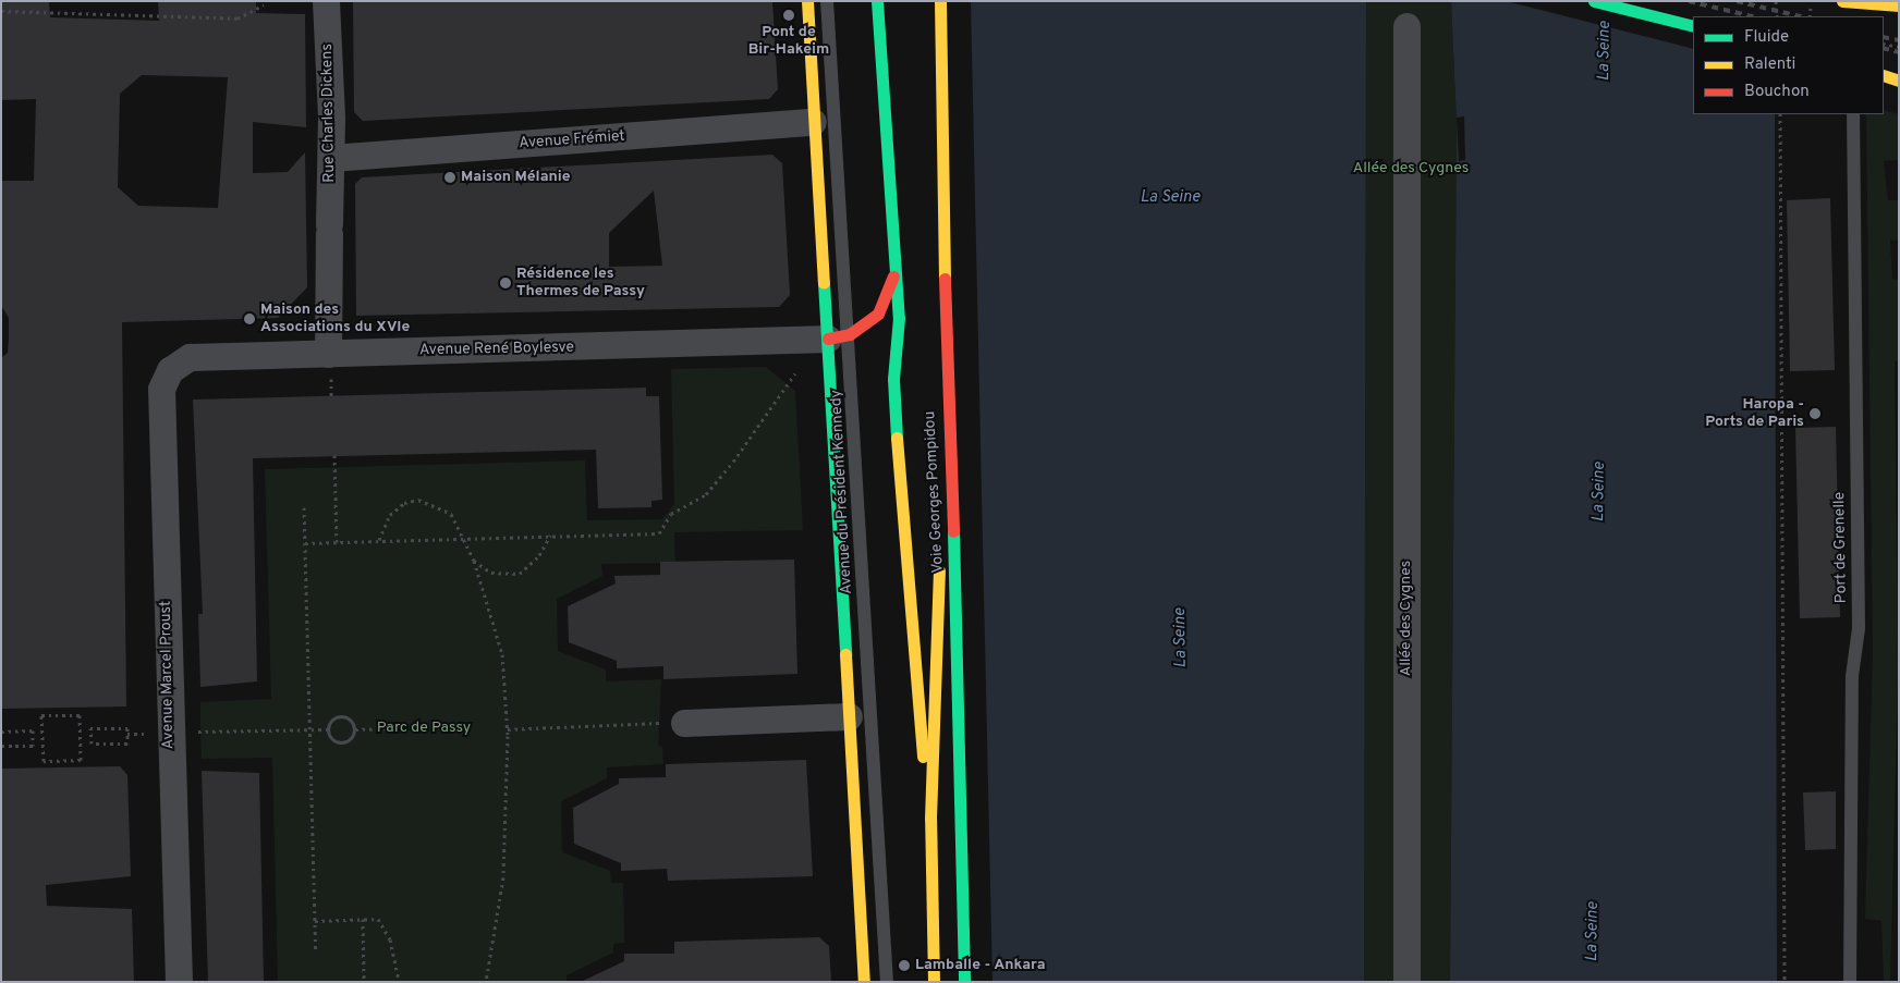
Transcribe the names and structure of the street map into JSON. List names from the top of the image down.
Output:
{
  "streets": {
    "main road": ["Avenue du Président Kennedy", "Voie Georges Pompidou"],
    "street": [
      "Rue Charles Dickens",
      "Avenue Frémiet",
      "Avenue René Boylesve",
      "Allée des Cygnes",
      "Avenue Marcel Proust"
    ],
    "lane": ["Port de Grenelle"]
  },
  "crossings": [
    ["Rue Charles Dickens", "Avenue Frémiet"],
    ["Rue Charles Dickens", "Avenue René Boylesve"],
    ["Avenue Frémiet", "Avenue du Président Kennedy"],
    ["Avenue René Boylesve", "Avenue du Président Kennedy"],
    ["Avenue René Boylesve", "Avenue Marcel Proust"]
  ],
  "water": ["La Seine"],
  "parks": ["Allée des Cygnes", "Parc de Passy"],
  "places": [
    "Pont de Bir-Hakeim",
    "Maison Mélanie",
    "Résidence les Thermes de Passy",
    "Maison des Associations du XVIe",
    "Haropa - Ports de Paris",
    "Lamballe - Ankara"
  ],
  "legend": ["Fluide", "Ralenti", "Bouchon"]
}
